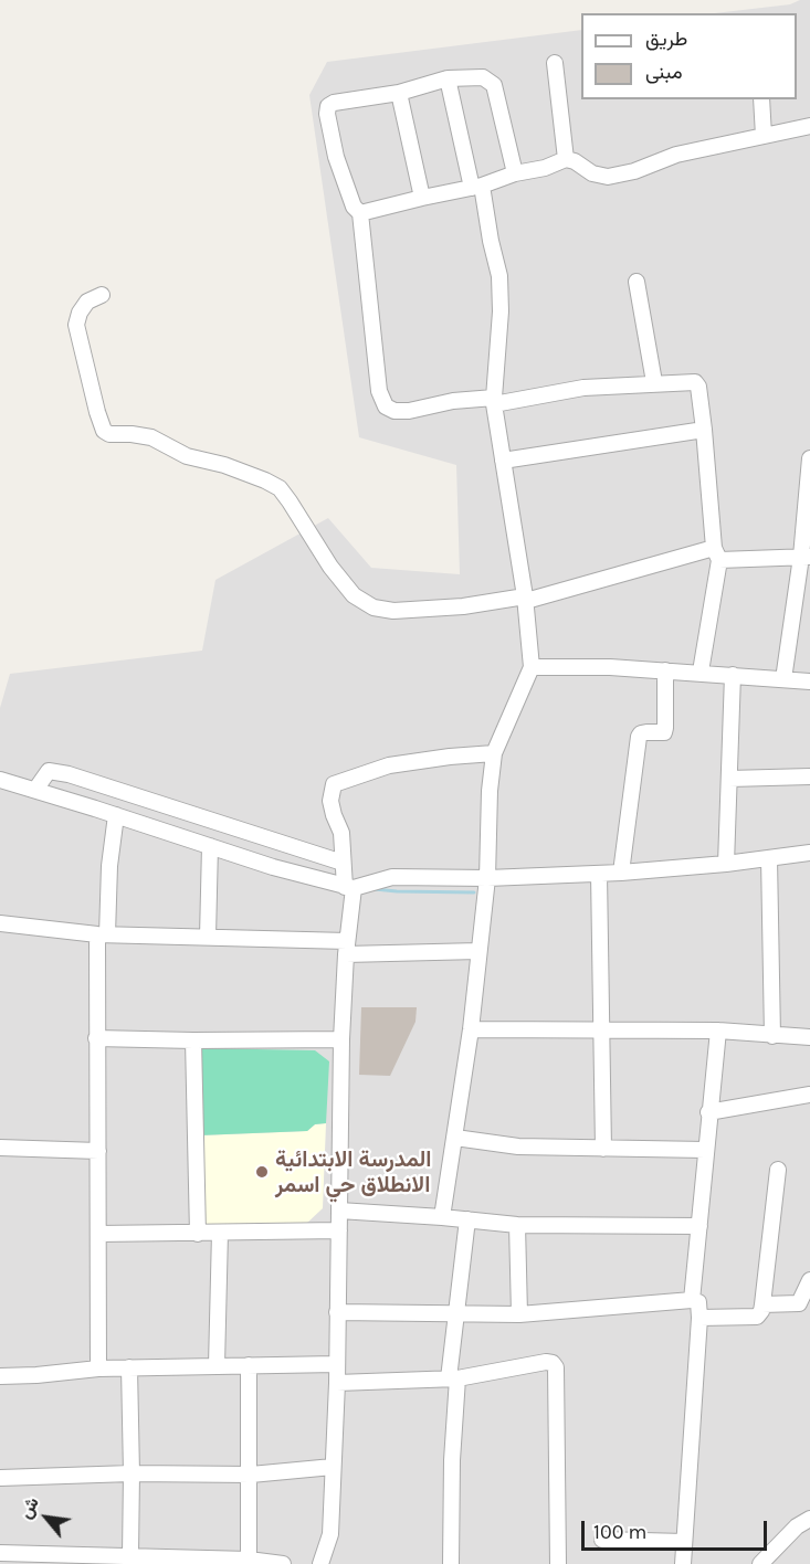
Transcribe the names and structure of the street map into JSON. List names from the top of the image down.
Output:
{
  "places": ["المدرسة الابتدائية الانطلاق حي اسمر"],
  "legend": ["طريق", "مبنى"],
  "scale_bar": "100 m",
  "north": "top left"
}
